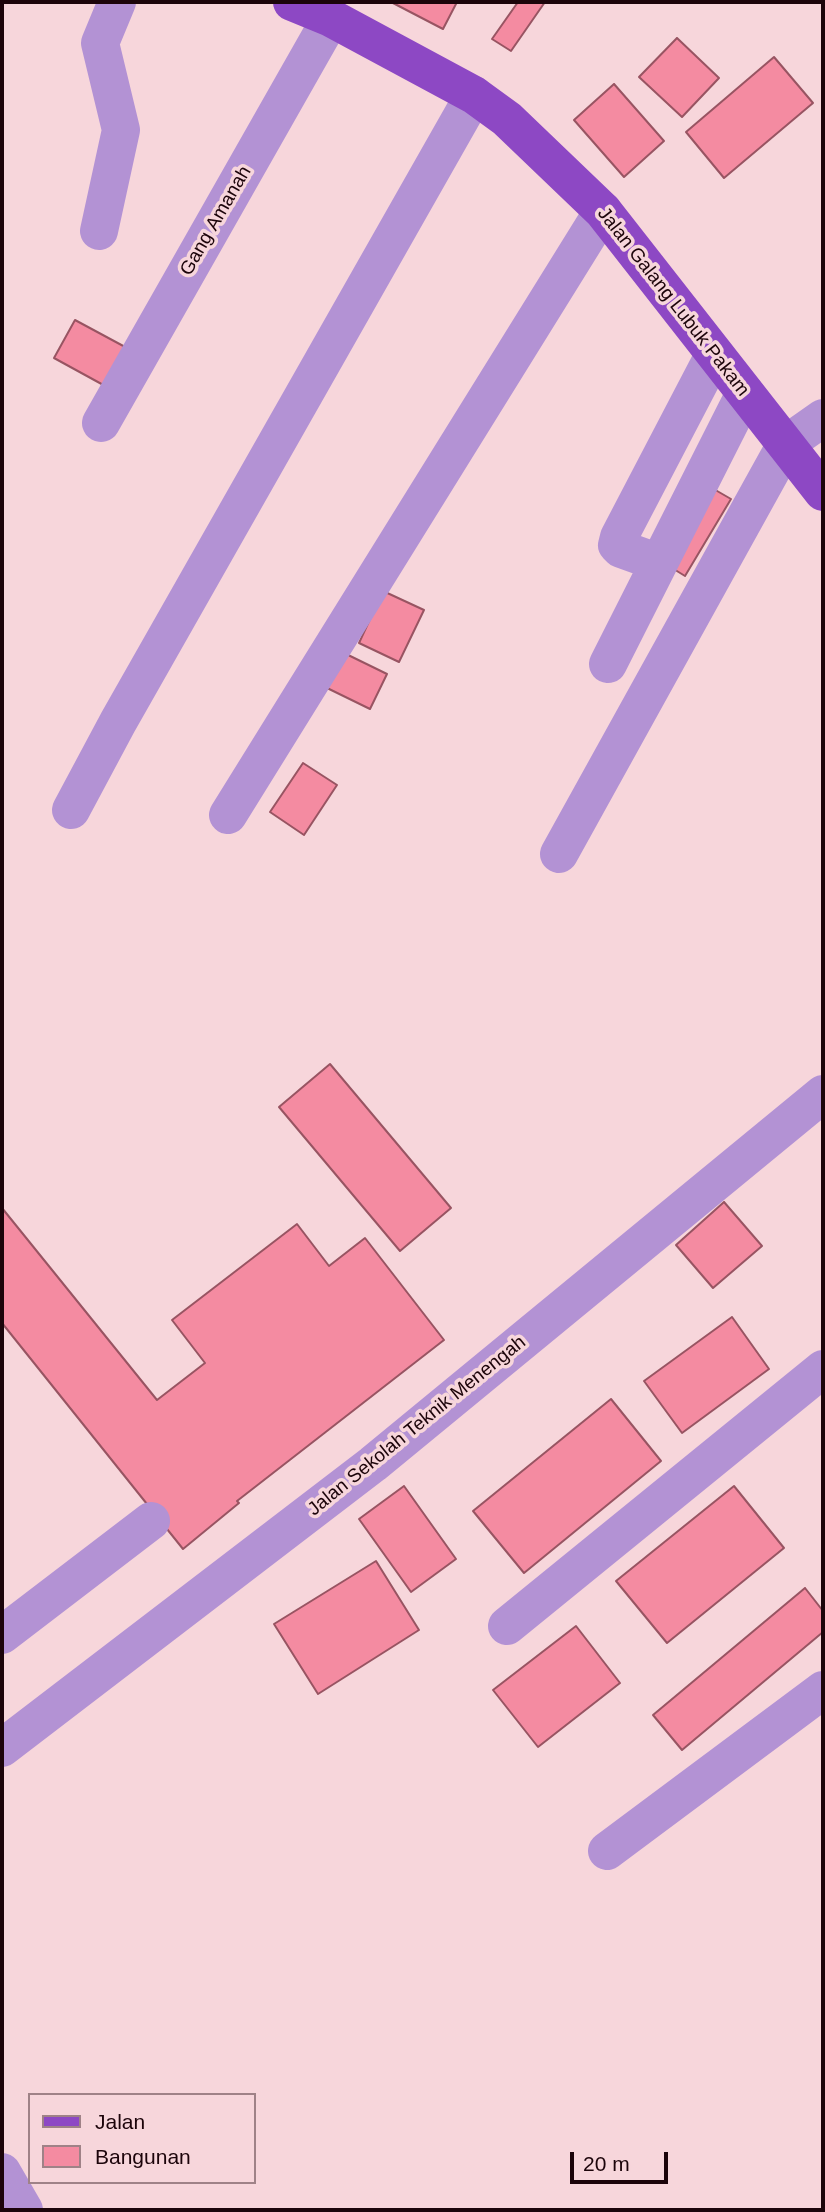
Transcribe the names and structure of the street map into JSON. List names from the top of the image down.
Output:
{
  "streets": {
    "main road": ["Jalan Galang Lubuk Pakam"],
    "street": ["Gang Amanah", "Jalan Sekolah Teknik Menengah"]
  },
  "crossings": [
    ["Gang Amanah", "Jalan Galang Lubuk Pakam"]
  ],
  "legend": ["Jalan", "Bangunan"],
  "scale_bar": "20 m"
}
